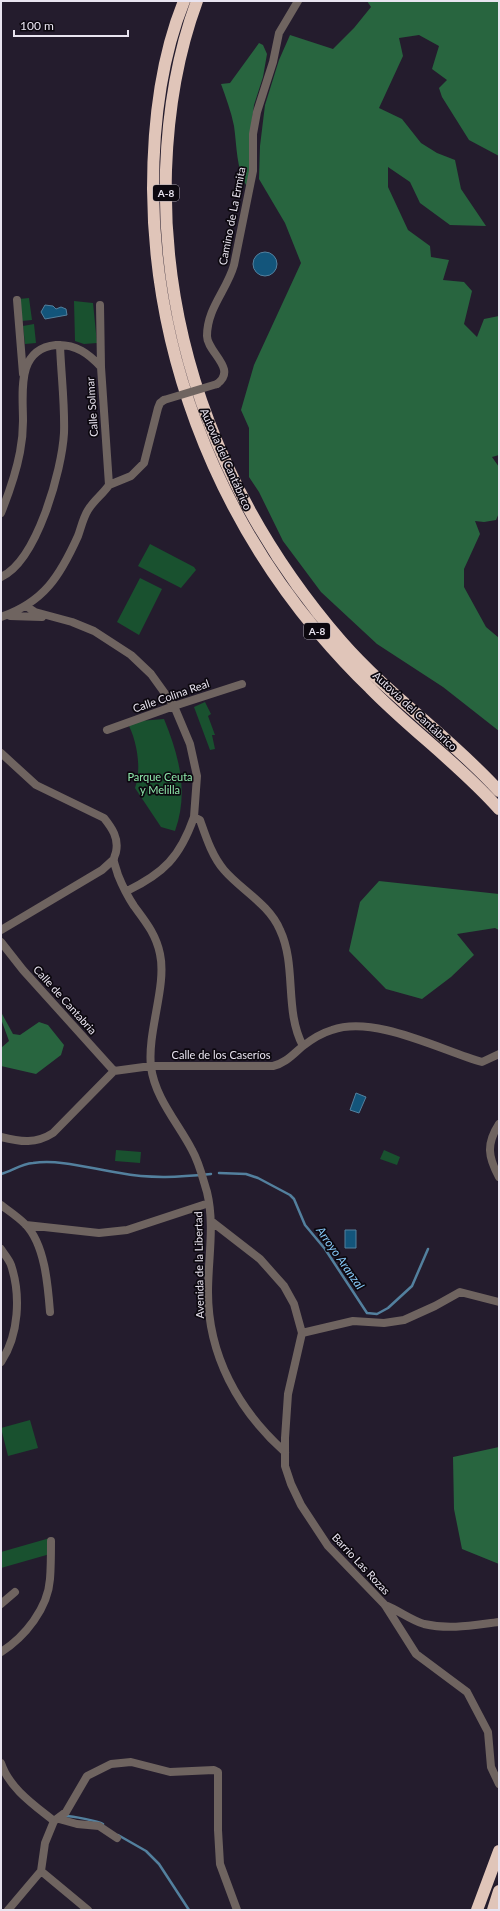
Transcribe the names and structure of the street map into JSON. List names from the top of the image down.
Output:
{
  "streets": {
    "highway": ["A-8", "Autovía del Cantábrico"],
    "street": [
      "Camino de La Ermita",
      "Calle Solmar",
      "Calle Colina Real",
      "Calle de Cantabria",
      "Calle de los Caseríos",
      "Avenida de la Libertad",
      "Barrio Las Rozas"
    ]
  },
  "crossings": [
    ["Camino de La Ermita", "Calle Solmar"],
    ["Calle de Cantabria", "Calle de los Caseríos"],
    ["Calle de los Caseríos", "Avenida de la Libertad"],
    ["Avenida de la Libertad", "Barrio Las Rozas"]
  ],
  "water": ["Arroyo Aranzal"],
  "parks": ["Parque Ceuta y Melilla"],
  "scale_bar": "100 m"
}
